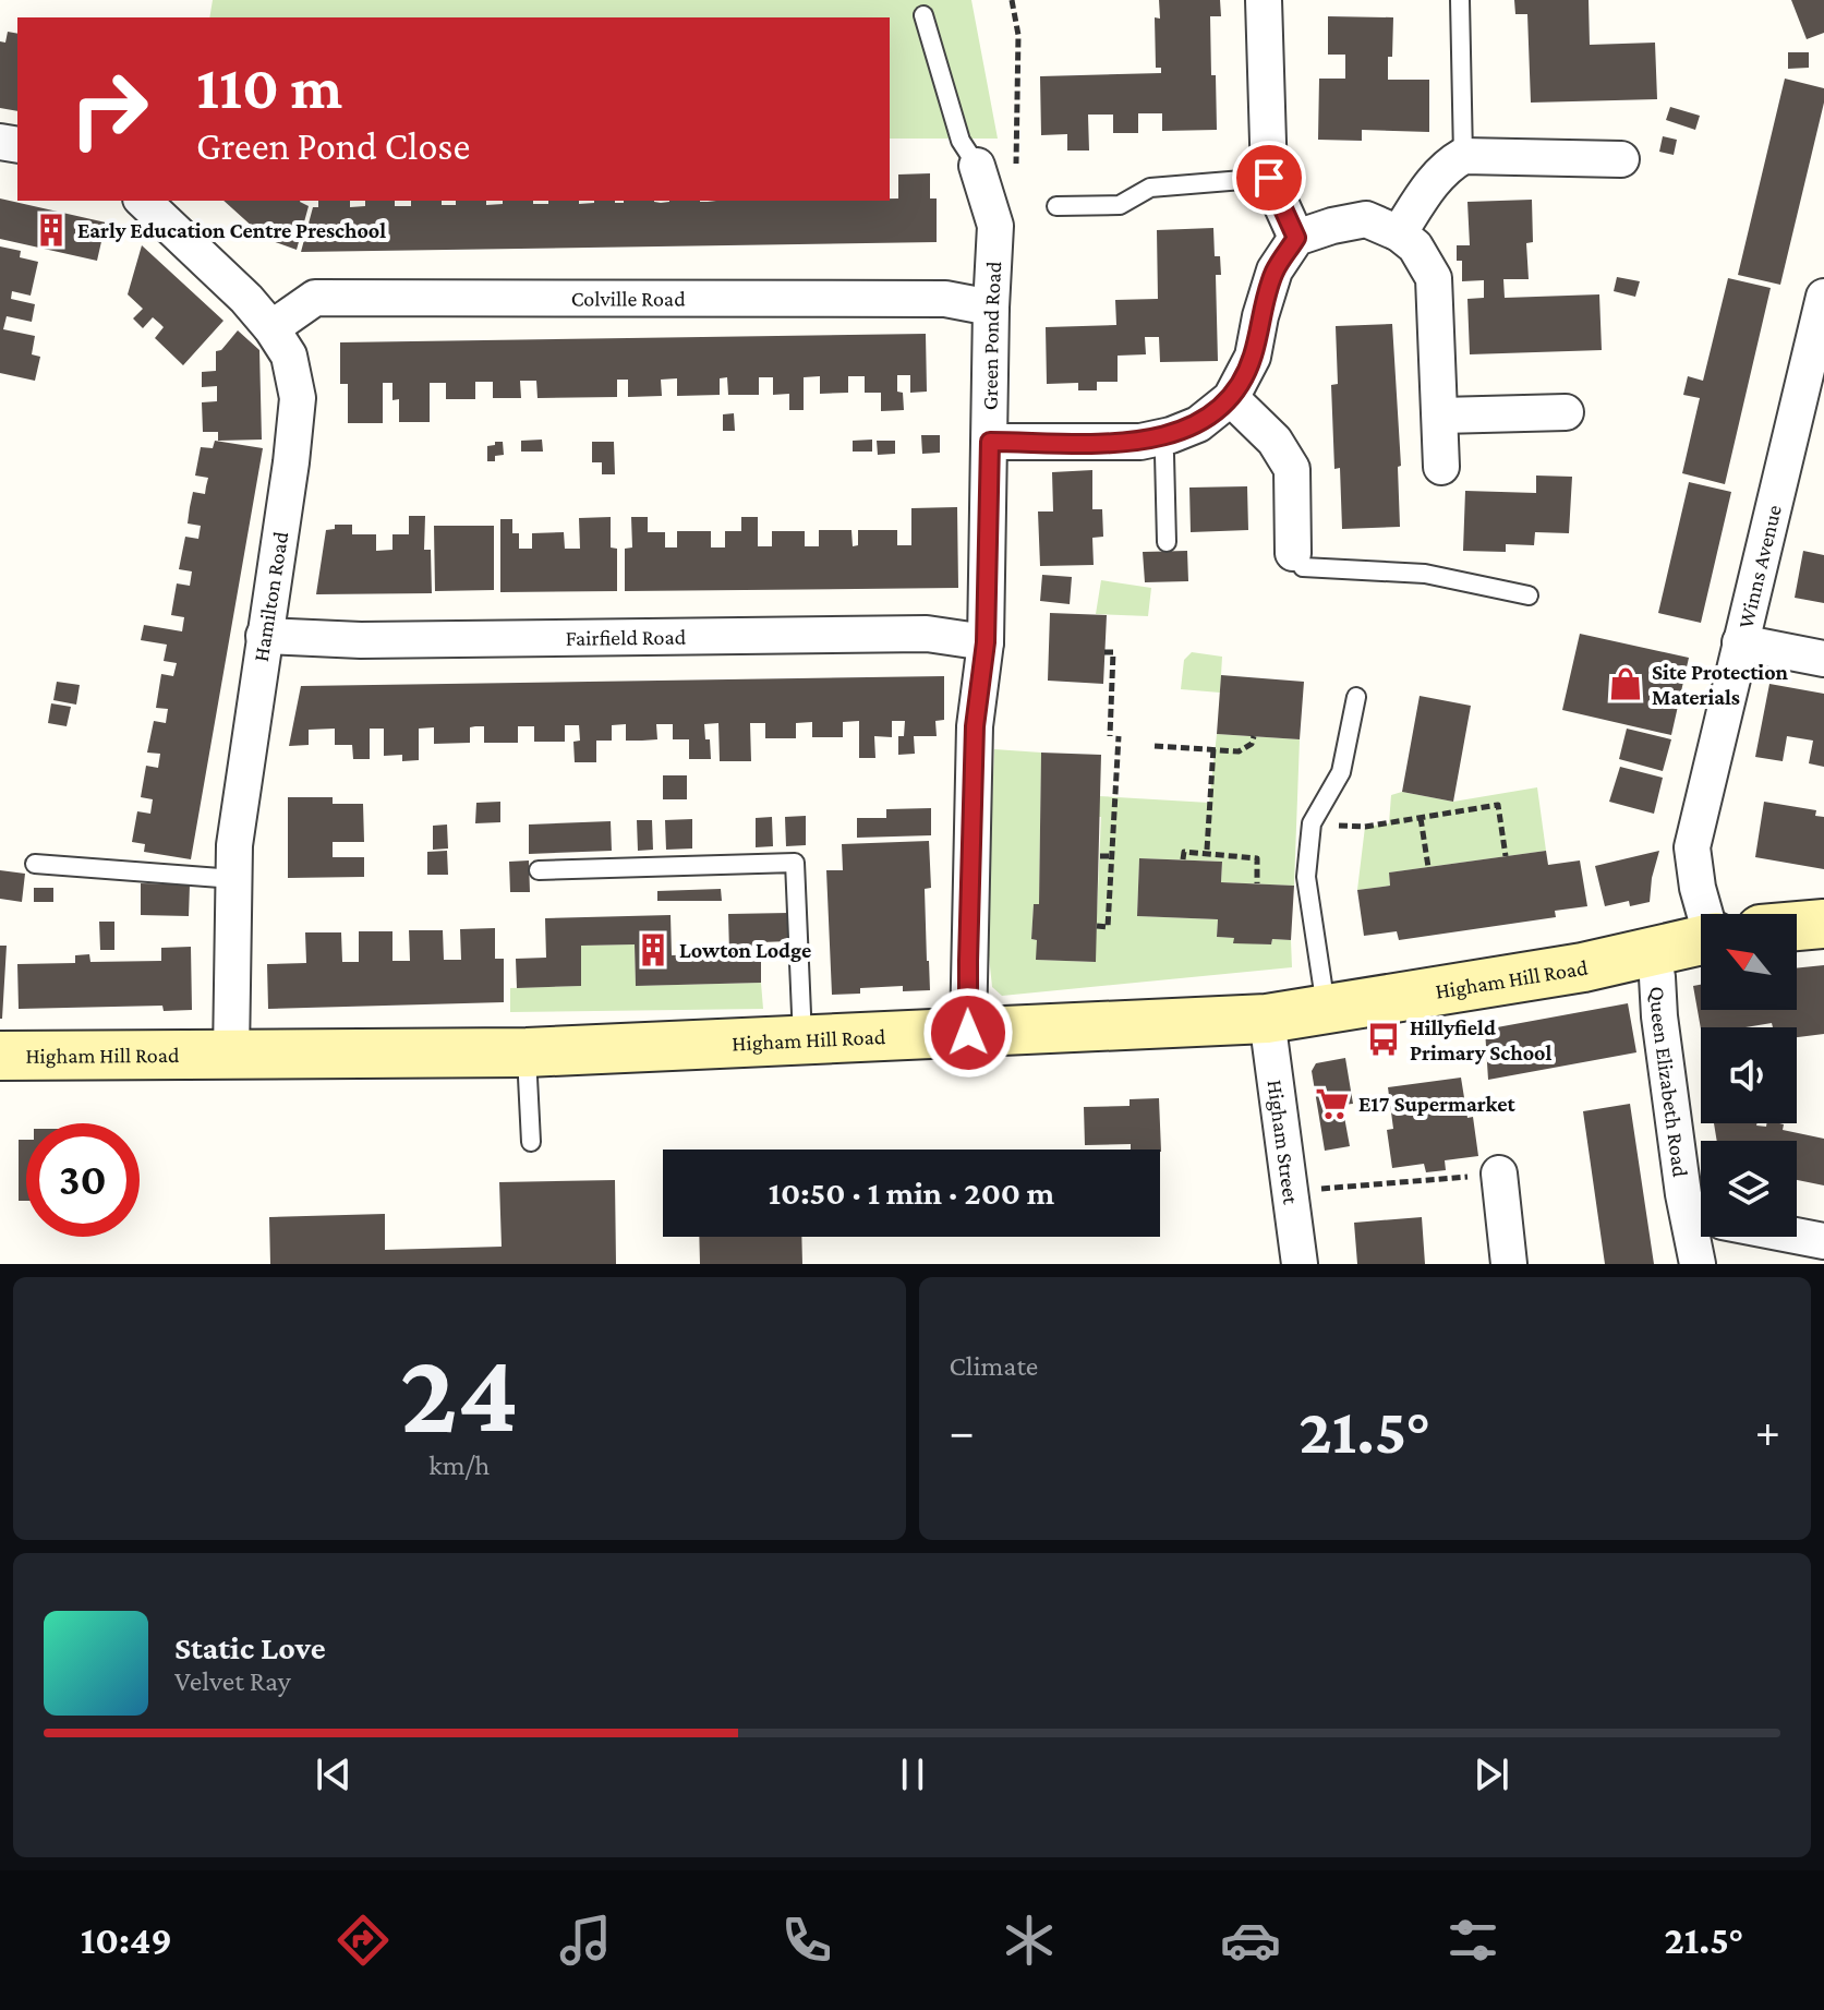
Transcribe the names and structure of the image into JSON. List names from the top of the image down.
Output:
{
  "streets": {
    "street": [
      "Colville Road",
      "Green Pond Road",
      "Winns Avenue",
      "Hamilton Road",
      "Fairfield Road",
      "Higham Hill Road",
      "Queen Elizabeth Road",
      "Higham Street"
    ]
  },
  "crossings": [
    ["Colville Road", "Green Pond Road"],
    ["Colville Road", "Hamilton Road"],
    ["Green Pond Road", "Fairfield Road"],
    ["Green Pond Road", "Higham Hill Road"],
    ["Hamilton Road", "Fairfield Road"],
    ["Hamilton Road", "Higham Hill Road"],
    ["Higham Hill Road", "Queen Elizabeth Road"],
    ["Higham Hill Road", "Higham Street"]
  ],
  "places": {
    "building": ["Early Education Centre Preschool", "Lowton Lodge"],
    "shop": ["Site Protection Materials"],
    "bus stop": ["Hillyfield Primary School"],
    "supermarket": ["E17 Supermarket"]
  },
  "north": "top left",
  "page": {
    "turn": ["110 m", "Green Pond Close"],
    "limit": "30",
    "trip": "10:50 · 1 min · 200 m",
    "tile": [
      ["24", "km/h"],
      "Climate"
    ],
    "heat": ["−", "21.5°", "+"],
    "song": ["Static Love", "Velvet Ray"],
    "tabs": ["10:49", "21.5°"]
  }
}
